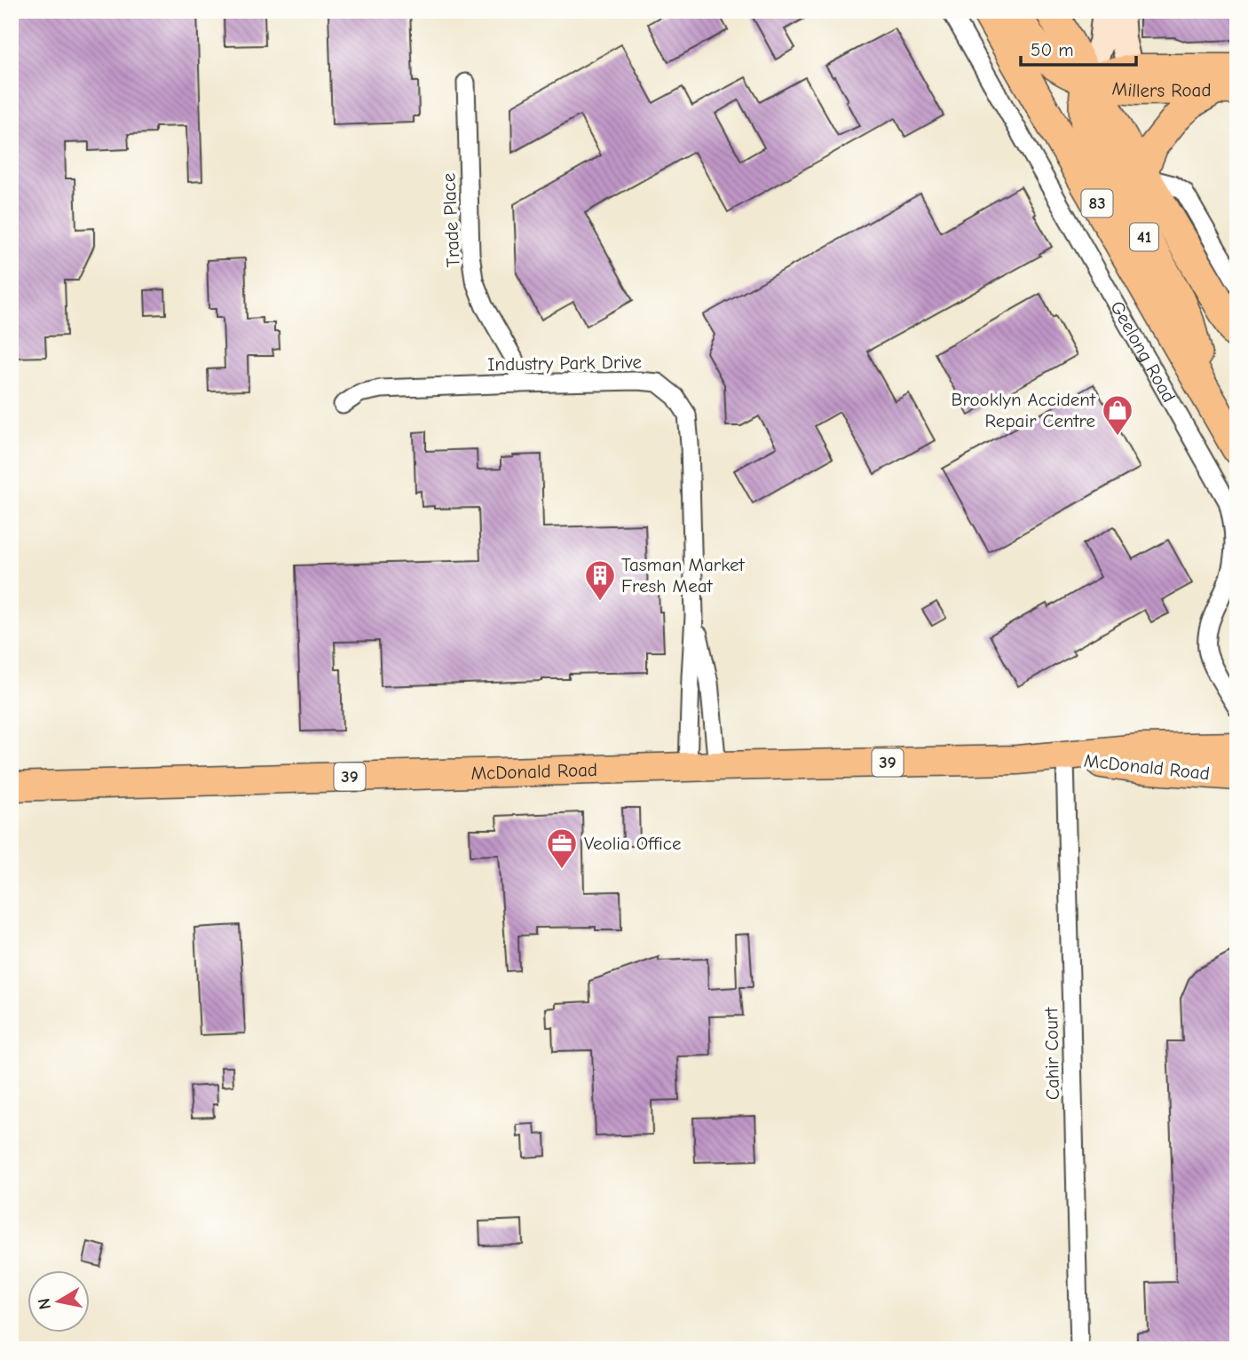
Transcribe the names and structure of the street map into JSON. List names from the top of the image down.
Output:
{
  "streets": {
    "highway": ["83", "41", "Geelong Road"],
    "main road": ["Millers Road", "39", "McDonald Road"],
    "street": ["Trade Place", "Industry Park Drive", "Cahir Court"]
  },
  "crossings": [
    ["Millers Road", "41"],
    ["Trade Place", "Industry Park Drive"],
    ["41", "Geelong Road"],
    ["Industry Park Drive", "McDonald Road"],
    ["McDonald Road", "Cahir Court"]
  ],
  "places": {
    "shop": ["Brooklyn Accident Repair Centre"],
    "building": ["Tasman Market Fresh Meat"],
    "office": ["Veolia Office"]
  },
  "scale_bar": "50 m",
  "north": "left"
}
